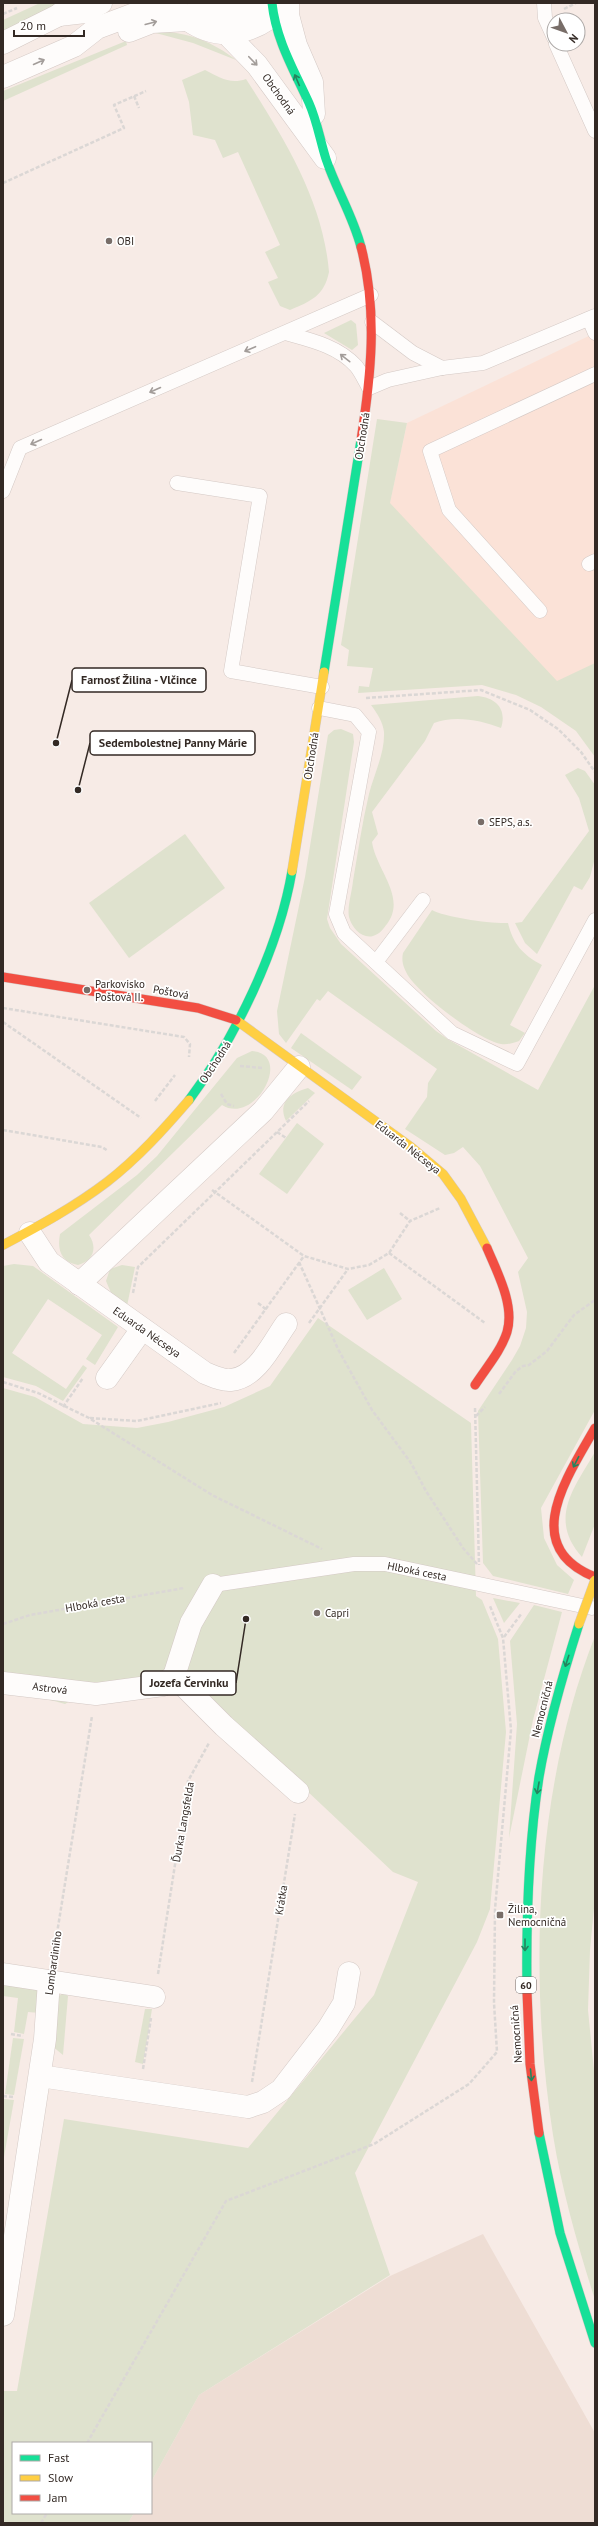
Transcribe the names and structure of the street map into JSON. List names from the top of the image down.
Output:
{
  "streets": {
    "street": [
      "Obchodná",
      "Poštová",
      "Eduarda Nécseya",
      "Astrová",
      "Nemocničná",
      "Lombardiniho",
      "60"
    ],
    "lane": ["Hlboká cesta"],
    "path": ["Ďurka Langsfelda", "Krátka"]
  },
  "crossings": [
    ["Obchodná", "Poštová"],
    ["Obchodná", "Eduarda Nécseya"],
    ["Poštová", "Eduarda Nécseya"],
    ["Astrová", "Lombardiniho"]
  ],
  "one_way": ["Nemocničná"],
  "places": {
    "other": [
      "OBI",
      "Farnosť Žilina - Vlčince",
      "Sedembolestnej Panny Márie",
      "SEPS, a.s.",
      "Parkovisko Poštová II.",
      "Capri",
      "Jozefa Červinku"
    ],
    "transit": ["Žilina, Nemocničná"]
  },
  "legend": ["Fast", "Slow", "Jam"],
  "scale_bar": "20 m",
  "north": "bottom right"
}
